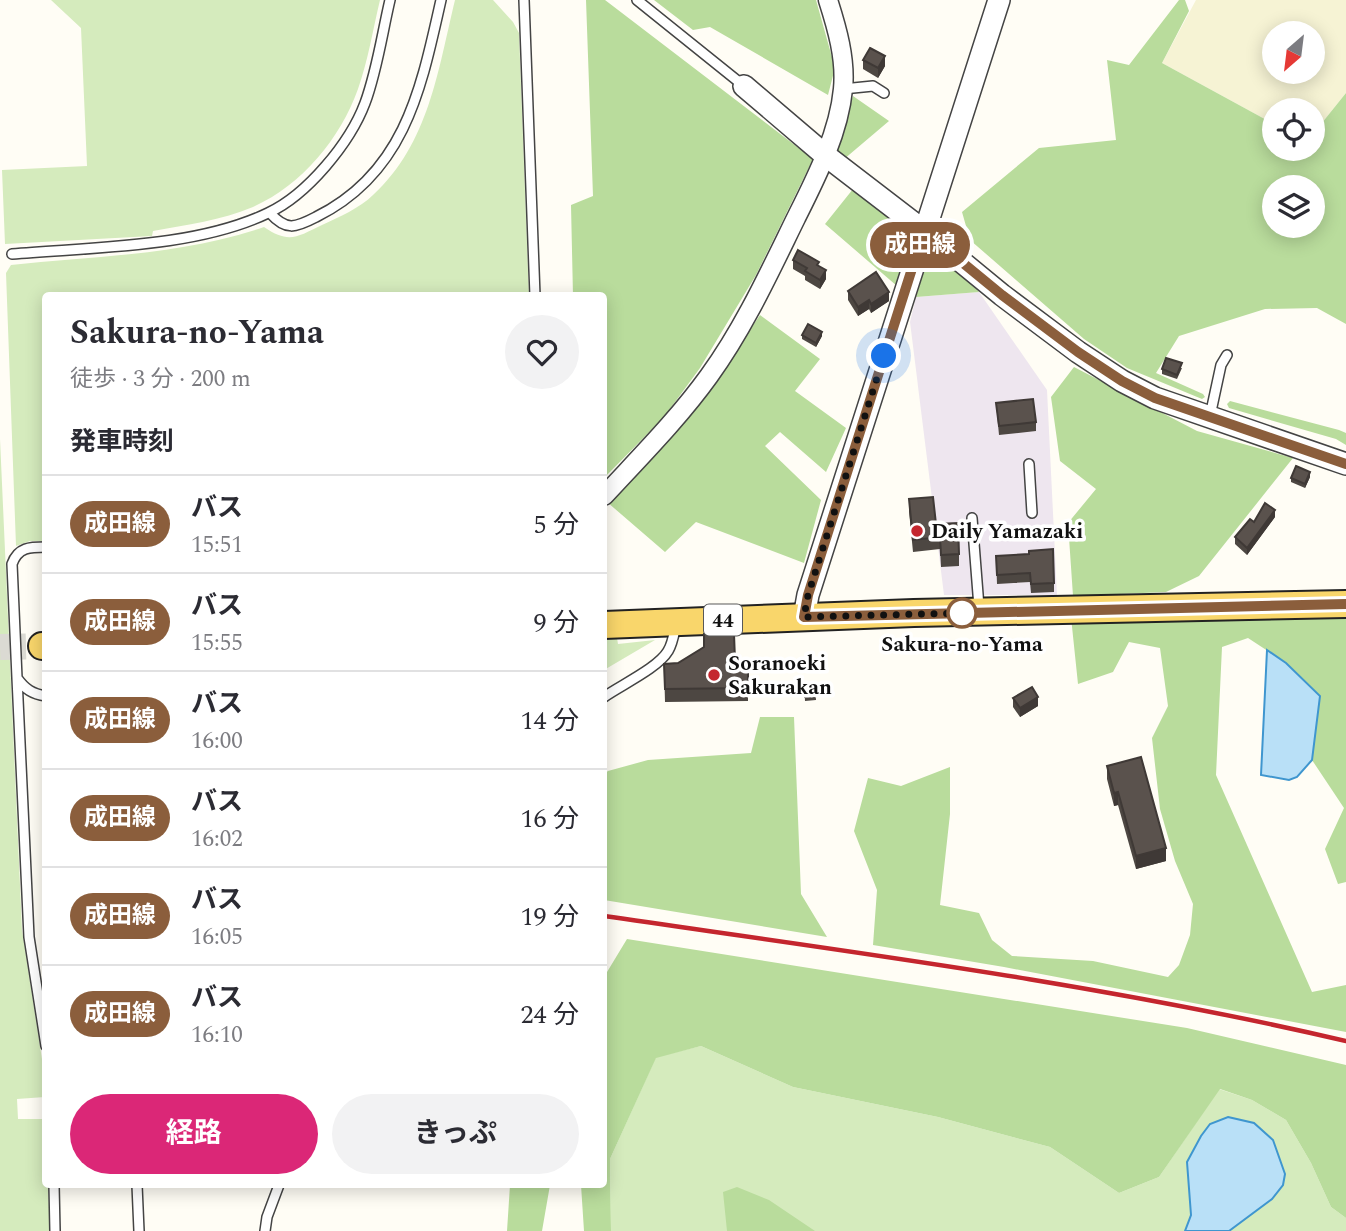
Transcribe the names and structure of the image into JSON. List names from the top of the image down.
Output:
{
  "streets": {
    "main road": ["44"]
  },
  "places": ["Daily Yamazaki", "Sakura-no-Yama", "Soranoeki Sakurakan"],
  "lines": ["bus line 成田線"],
  "north": "bottom left",
  "page": {
    "on_map": "成田線",
    "heading": [
      ["Sakura-no-Yama", "徒歩 · 3 分 · 200 m"],
      "発車時刻"
    ],
    "list": [
      {
        "mark": "成田線",
        "name": "バス",
        "note": "15:51",
        "value": "5 分"
      },
      {
        "mark": "成田線",
        "name": "バス",
        "note": "15:55",
        "value": "9 分"
      },
      {
        "mark": "成田線",
        "name": "バス",
        "note": "16:00",
        "value": "14 分"
      },
      {
        "mark": "成田線",
        "name": "バス",
        "note": "16:02",
        "value": "16 分"
      },
      {
        "mark": "成田線",
        "name": "バス",
        "note": "16:05",
        "value": "19 分"
      },
      {
        "mark": "成田線",
        "name": "バス",
        "note": "16:10",
        "value": "24 分"
      }
    ],
    "buttons": ["経路", "きっぷ"]
  }
}
